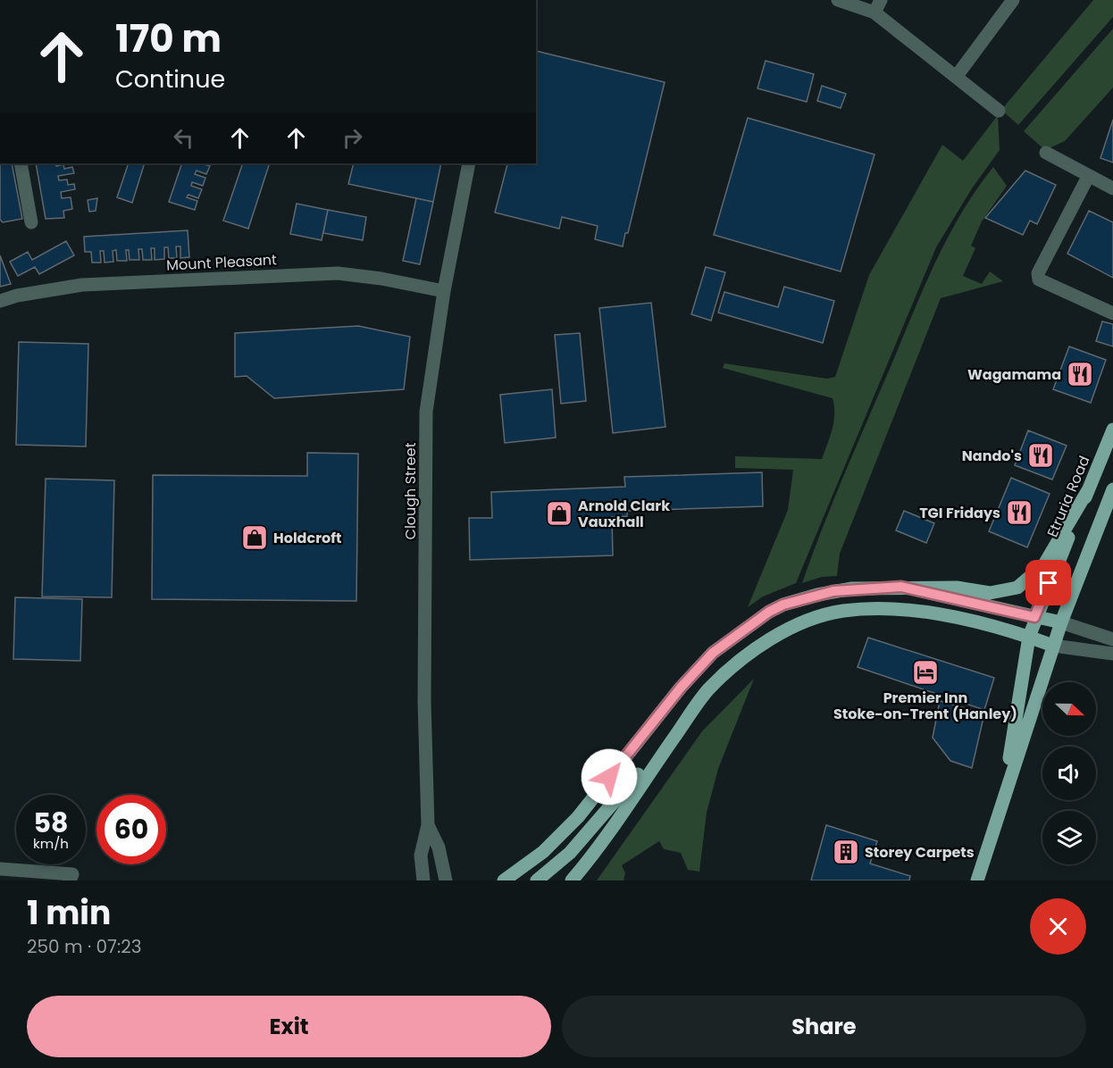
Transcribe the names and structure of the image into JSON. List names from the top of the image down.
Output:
{
  "streets": {
    "main road": ["Etruria Road"],
    "street": ["Mount Pleasant", "Clough Street"]
  },
  "crossings": [
    ["Mount Pleasant", "Clough Street"]
  ],
  "places": {
    "restaurant": ["Wagamama", "Nando's", "TGI Fridays"],
    "shop": ["Arnold Clark Vauxhall", "Holdcroft"],
    "hotel": ["Premier Inn Stoke-on-Trent (Hanley)"],
    "building": ["Storey Carpets"]
  },
  "north": "right",
  "page": {
    "turn": ["170 m", "Continue"],
    "speed": "58 km/h",
    "limit": "60",
    "heading": ["1 min", "250 m · 07:23"],
    "buttons": ["Exit", "Share"]
  }
}
